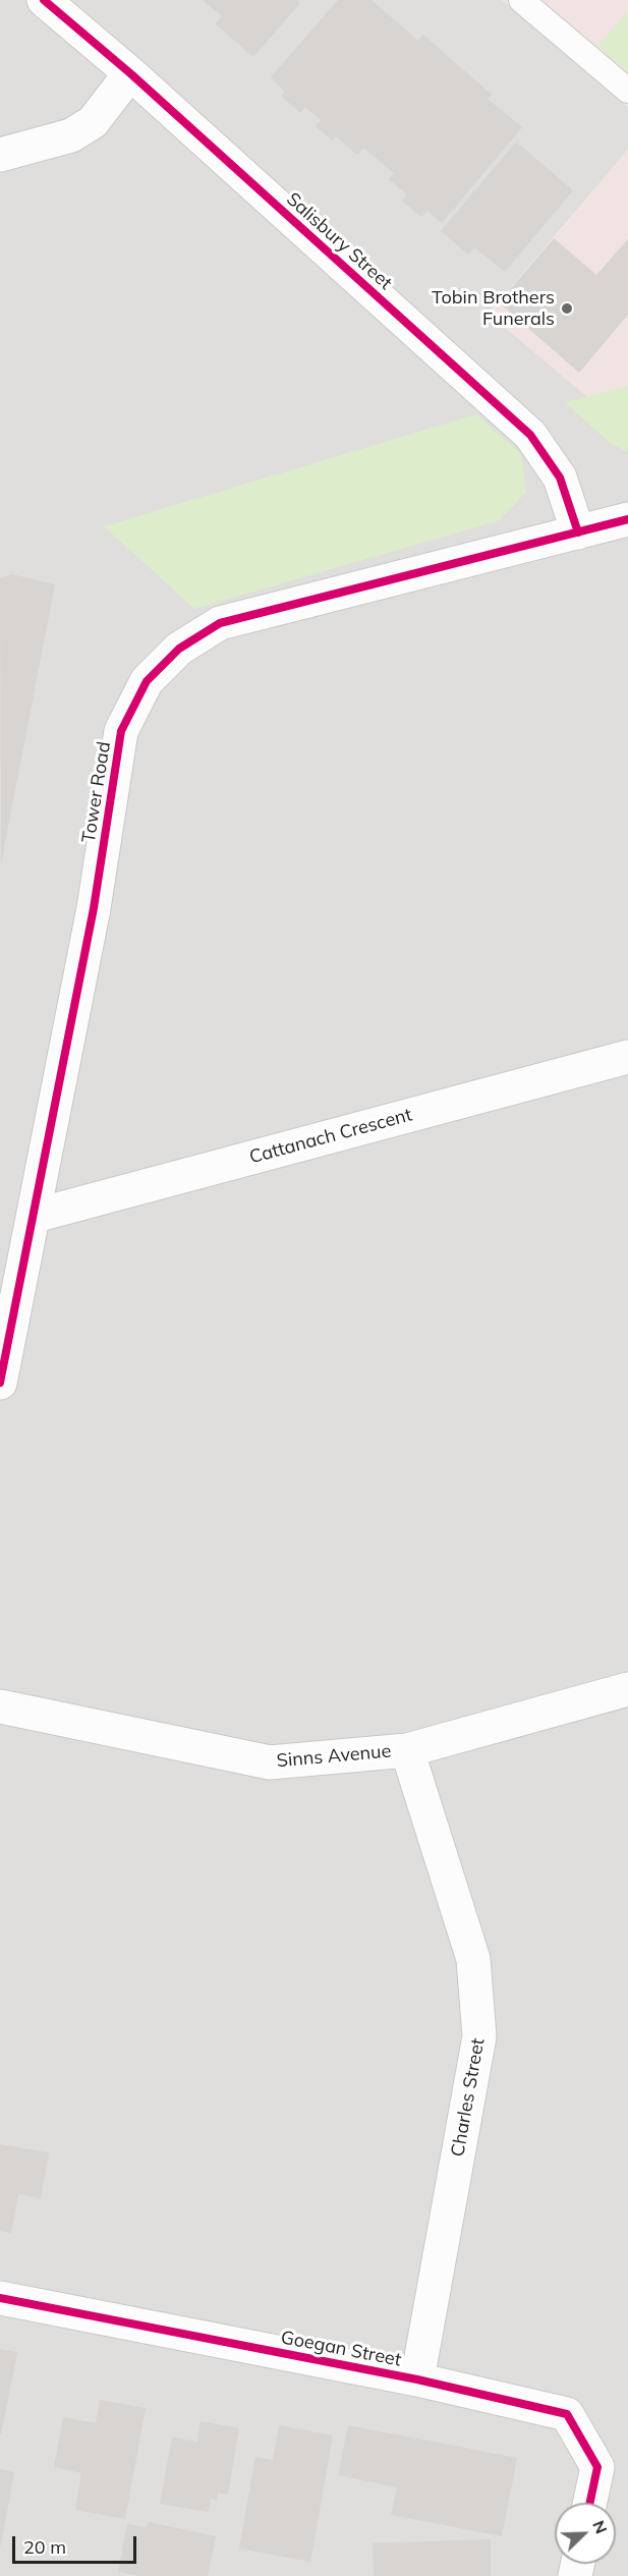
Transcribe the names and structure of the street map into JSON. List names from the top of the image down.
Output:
{
  "streets": {
    "street": [
      "Salisbury Street",
      "Tower Road",
      "Cattanach Crescent",
      "Sinns Avenue",
      "Charles Street",
      "Goegan Street"
    ]
  },
  "crossings": [
    ["Salisbury Street", "Tower Road"],
    ["Tower Road", "Cattanach Crescent"],
    ["Sinns Avenue", "Charles Street"],
    ["Charles Street", "Goegan Street"]
  ],
  "places": ["Tobin Brothers Funerals"],
  "scale_bar": "20 m",
  "north": "top right"
}
